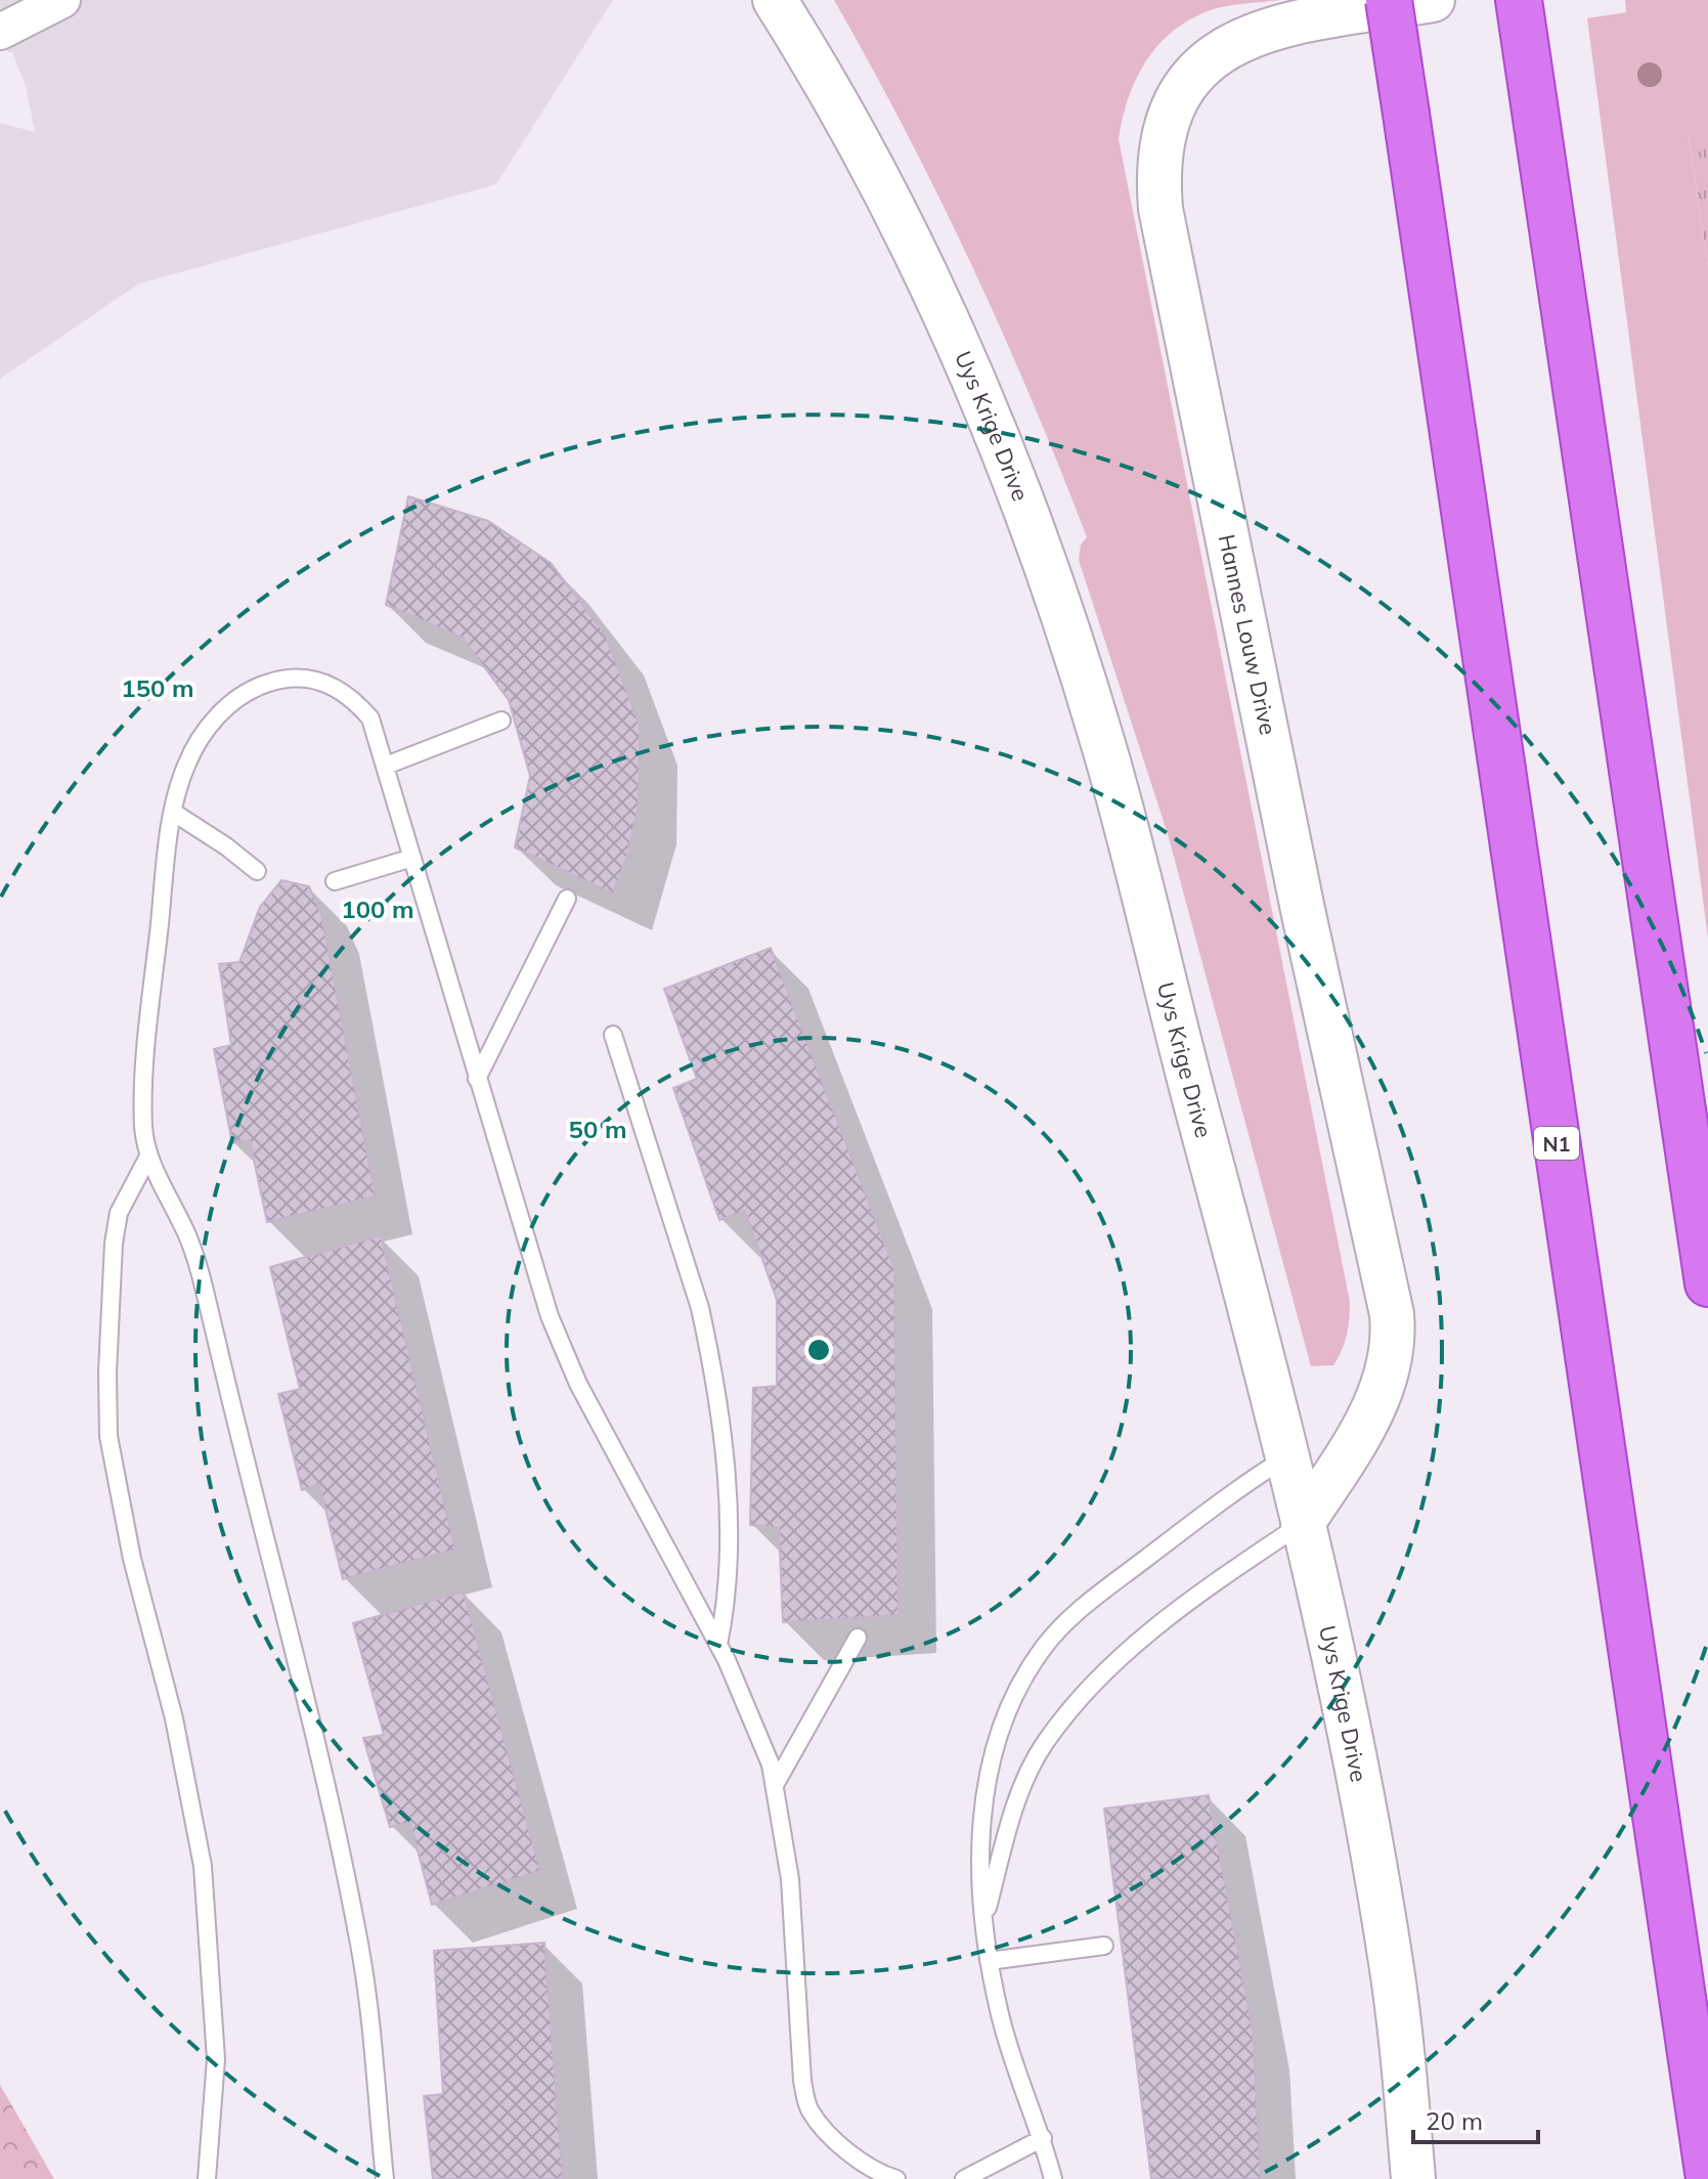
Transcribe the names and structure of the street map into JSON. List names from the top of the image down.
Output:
{
  "streets": {
    "highway": ["N1"],
    "street": ["Uys Krige Drive", "Hannes Louw Drive"]
  },
  "crossings": [
    ["Uys Krige Drive", "Hannes Louw Drive"]
  ],
  "scale_bar": "20 m",
  "rings": ["150 m", "100 m", "50 m"]
}
